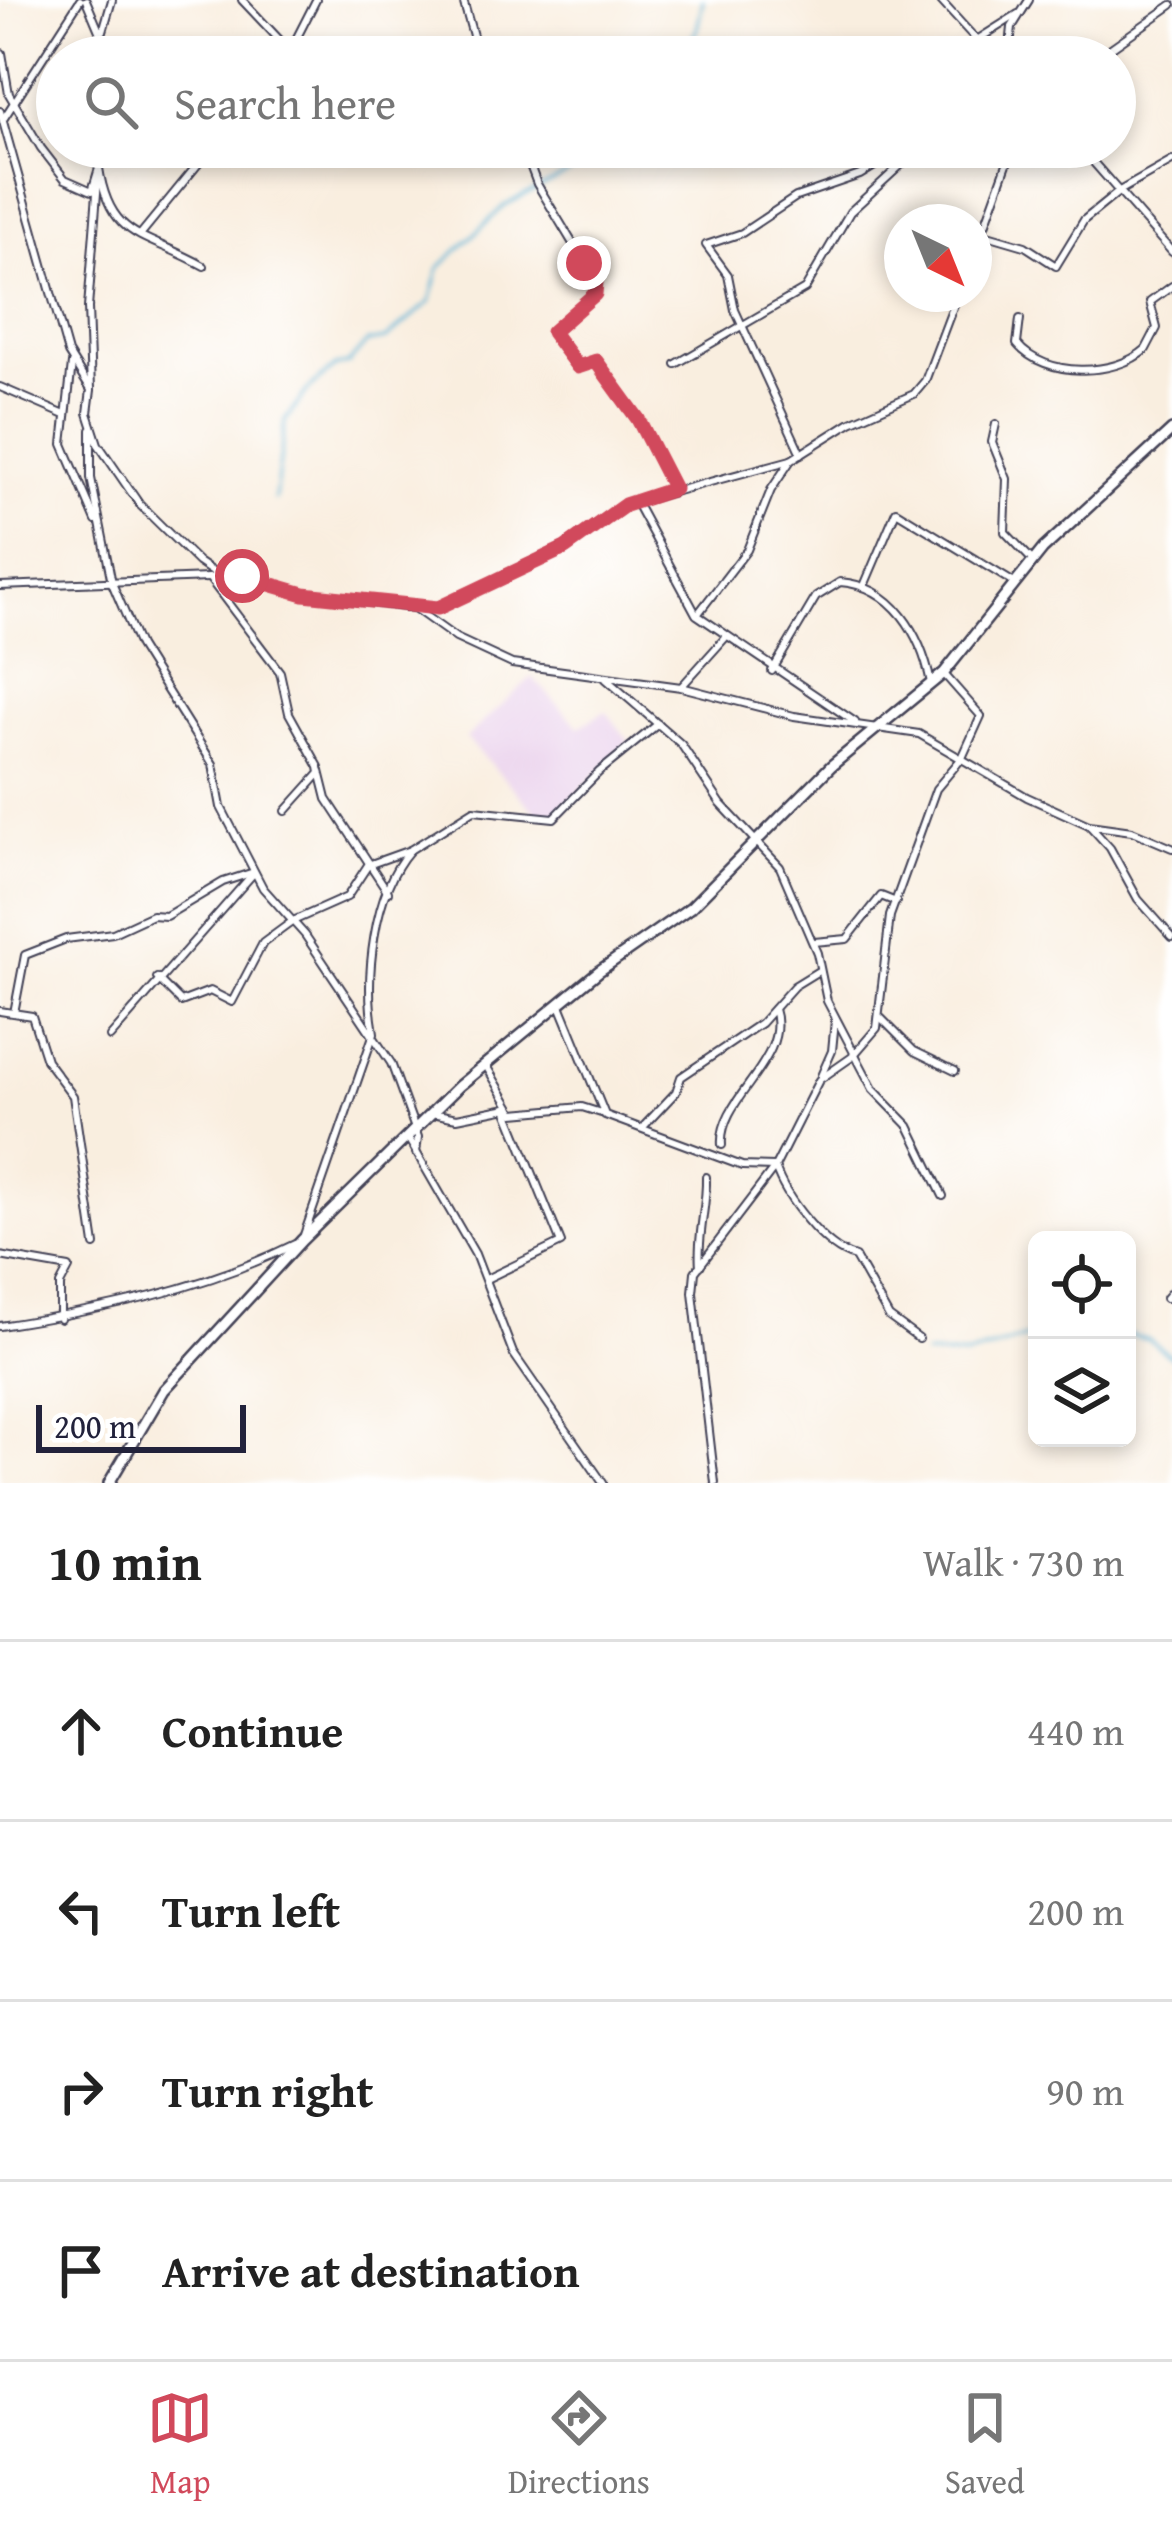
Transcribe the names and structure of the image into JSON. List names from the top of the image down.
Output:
{
  "scale_bar": "200 m",
  "north": "bottom right",
  "page": {
    "search": "Search here",
    "scale": "200 m",
    "heading": ["10 min", "Walk · 730 m"],
    "list": [
      ["Continue", "440 m"],
      ["Turn left", "200 m"],
      ["Turn right", "90 m"],
      "Arrive at destination"
    ],
    "nav": ["Map", "Directions", "Saved"]
  }
}
